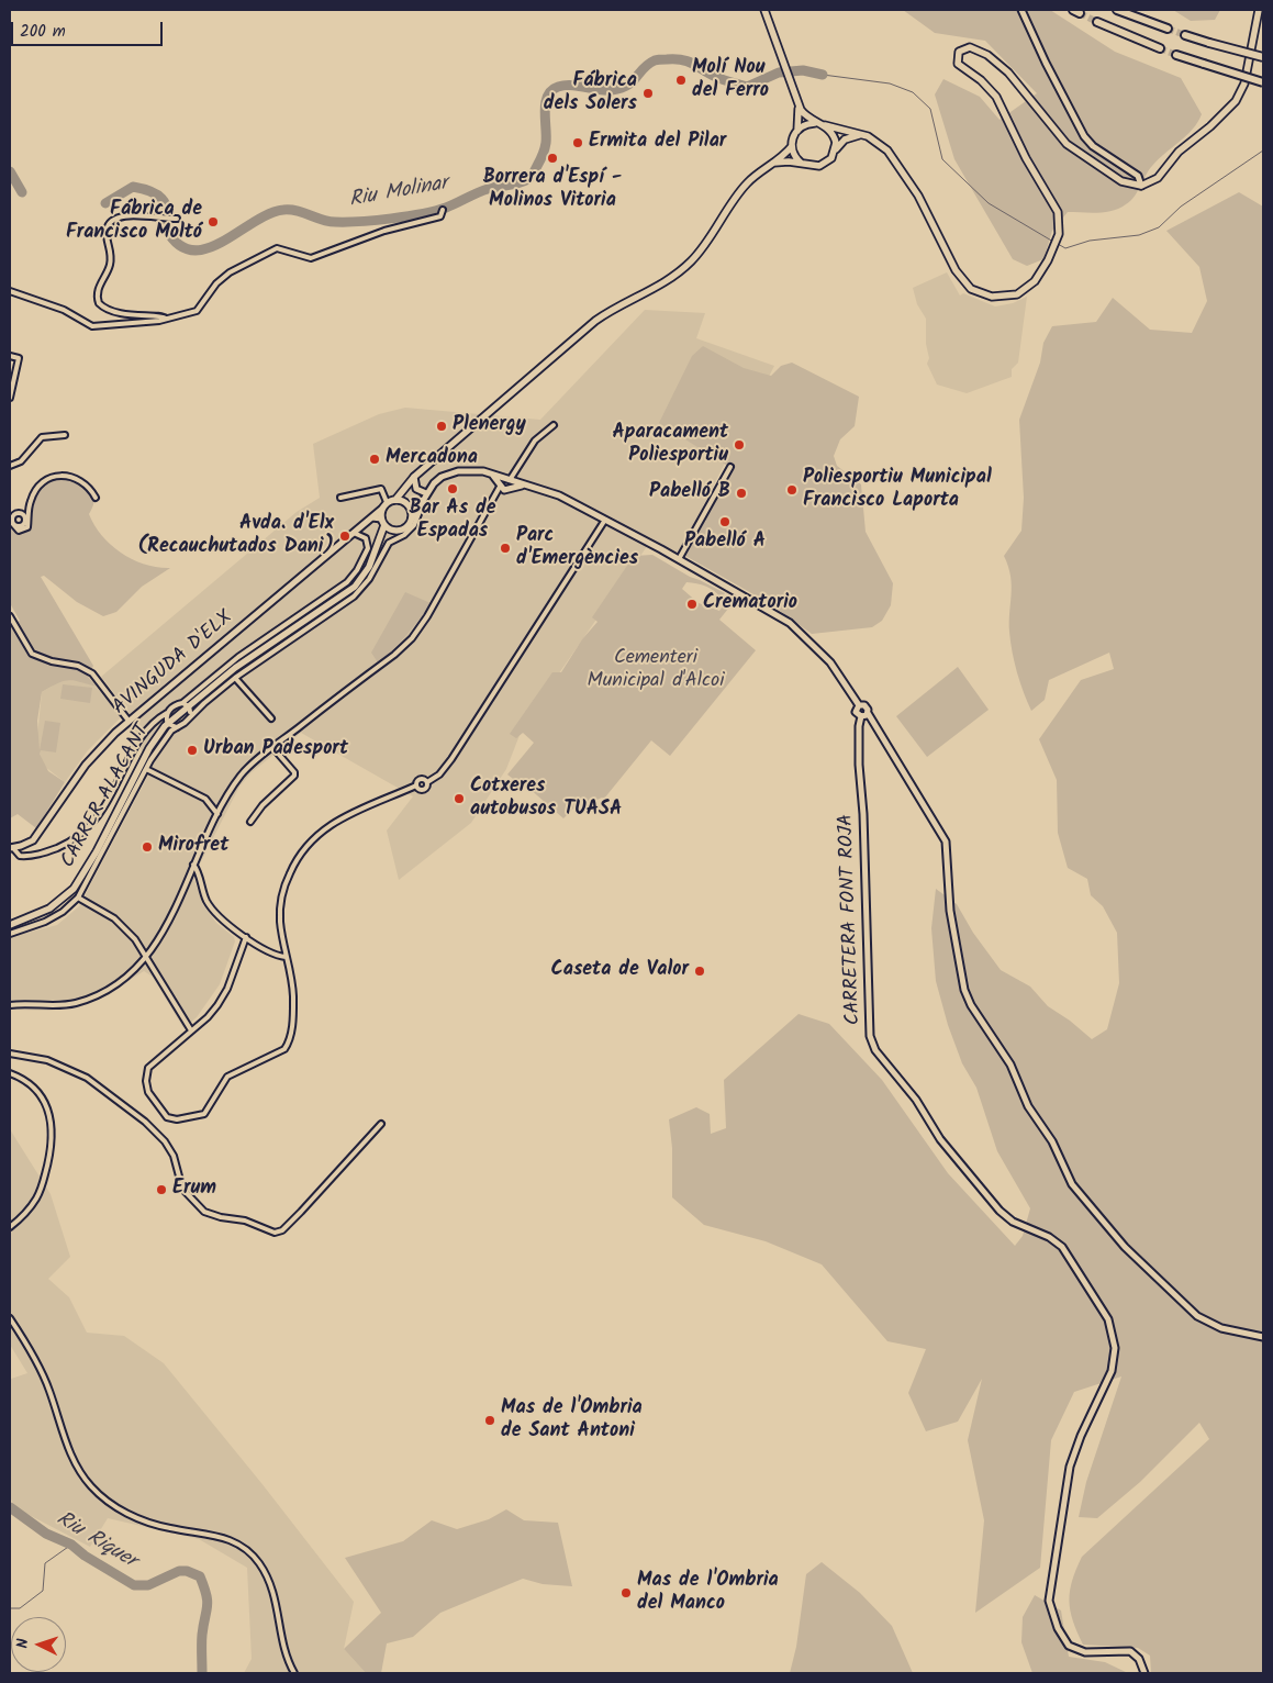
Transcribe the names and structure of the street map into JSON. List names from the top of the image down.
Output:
{
  "streets": {
    "main road": ["CARRER ALACANT"],
    "street": ["AVINGUDA D'ELX", "CARRETERA FONT ROJA"]
  },
  "crossings": [
    ["AVINGUDA D'ELX", "CARRER ALACANT"]
  ],
  "water": ["Riu Molinar", "Riu Riquer"],
  "parks": ["Cementeri Municipal d'Alcoi"],
  "places": [
    "Molí Nou del Ferro",
    "Fábrica dels Solers",
    "Ermita del Pilar",
    "Borrera d'Espí - Molinos Vitoria",
    "Fábrica de Francisco Moltó",
    "Plenergy",
    "Aparacament Poliesportiu",
    "Mercadona",
    "Bar As de Espadas",
    "Poliesportiu Municipal Francisco Laporta",
    "Pabelló B",
    "Pabelló A",
    "Avda. d'Elx (Recauchutados Dani)",
    "Parc d'Emergències",
    "Crematorio",
    "Urban Padesport",
    "Cotxeres autobusos TUASA",
    "Mirofret",
    "Caseta de Valor",
    "Erum",
    "Mas de l'Ombria de Sant Antoni",
    "Mas de l'Ombria del Manco"
  ],
  "scale_bar": "200 m",
  "north": "left"
}
